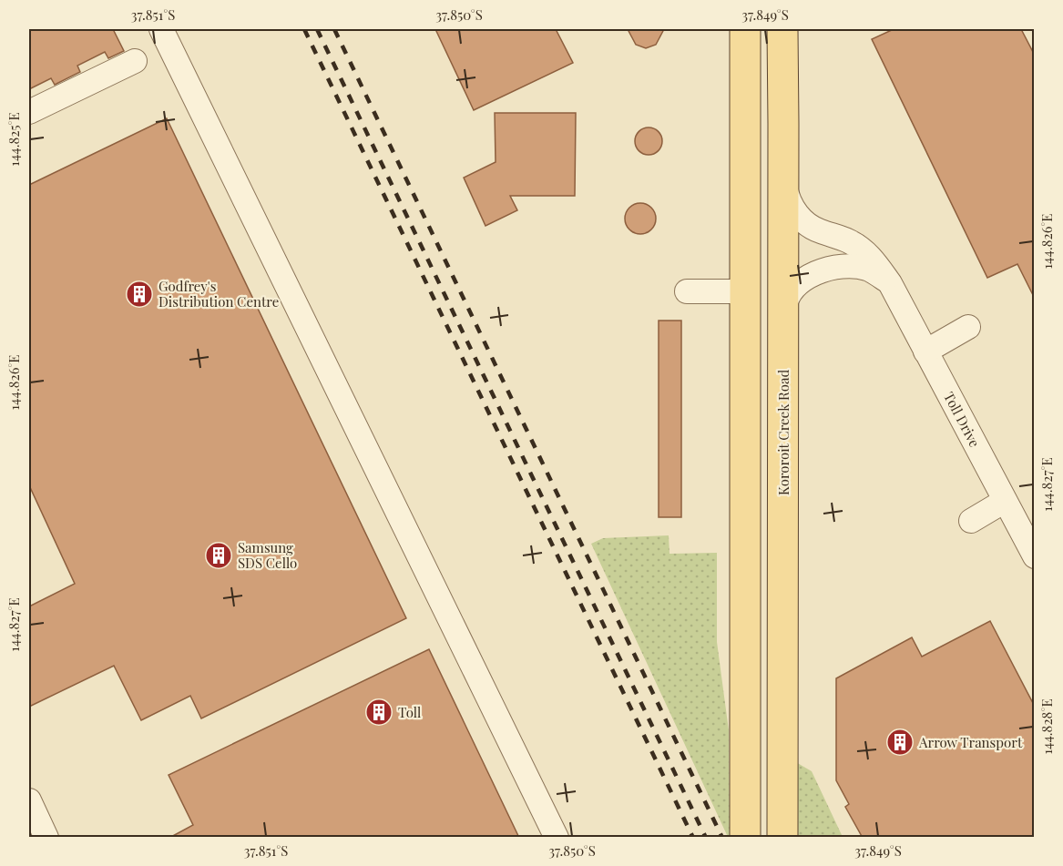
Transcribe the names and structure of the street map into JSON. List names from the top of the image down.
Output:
{
  "streets": {
    "main road": ["Kororoit Creek Road"],
    "street": ["Toll Drive"]
  },
  "crossings": [
    ["Toll Drive", "Kororoit Creek Road"]
  ],
  "places": {
    "building": [
      "Godfrey's Distribution Centre",
      "Samsung SDS Cello",
      "Toll",
      "Arrow Transport"
    ]
  },
  "coordinates": [
    "37.851°S",
    "37.850°S",
    "37.849°S",
    "144.825°E",
    "144.826°E",
    "144.827°E",
    "144.828°E"
  ]
}
